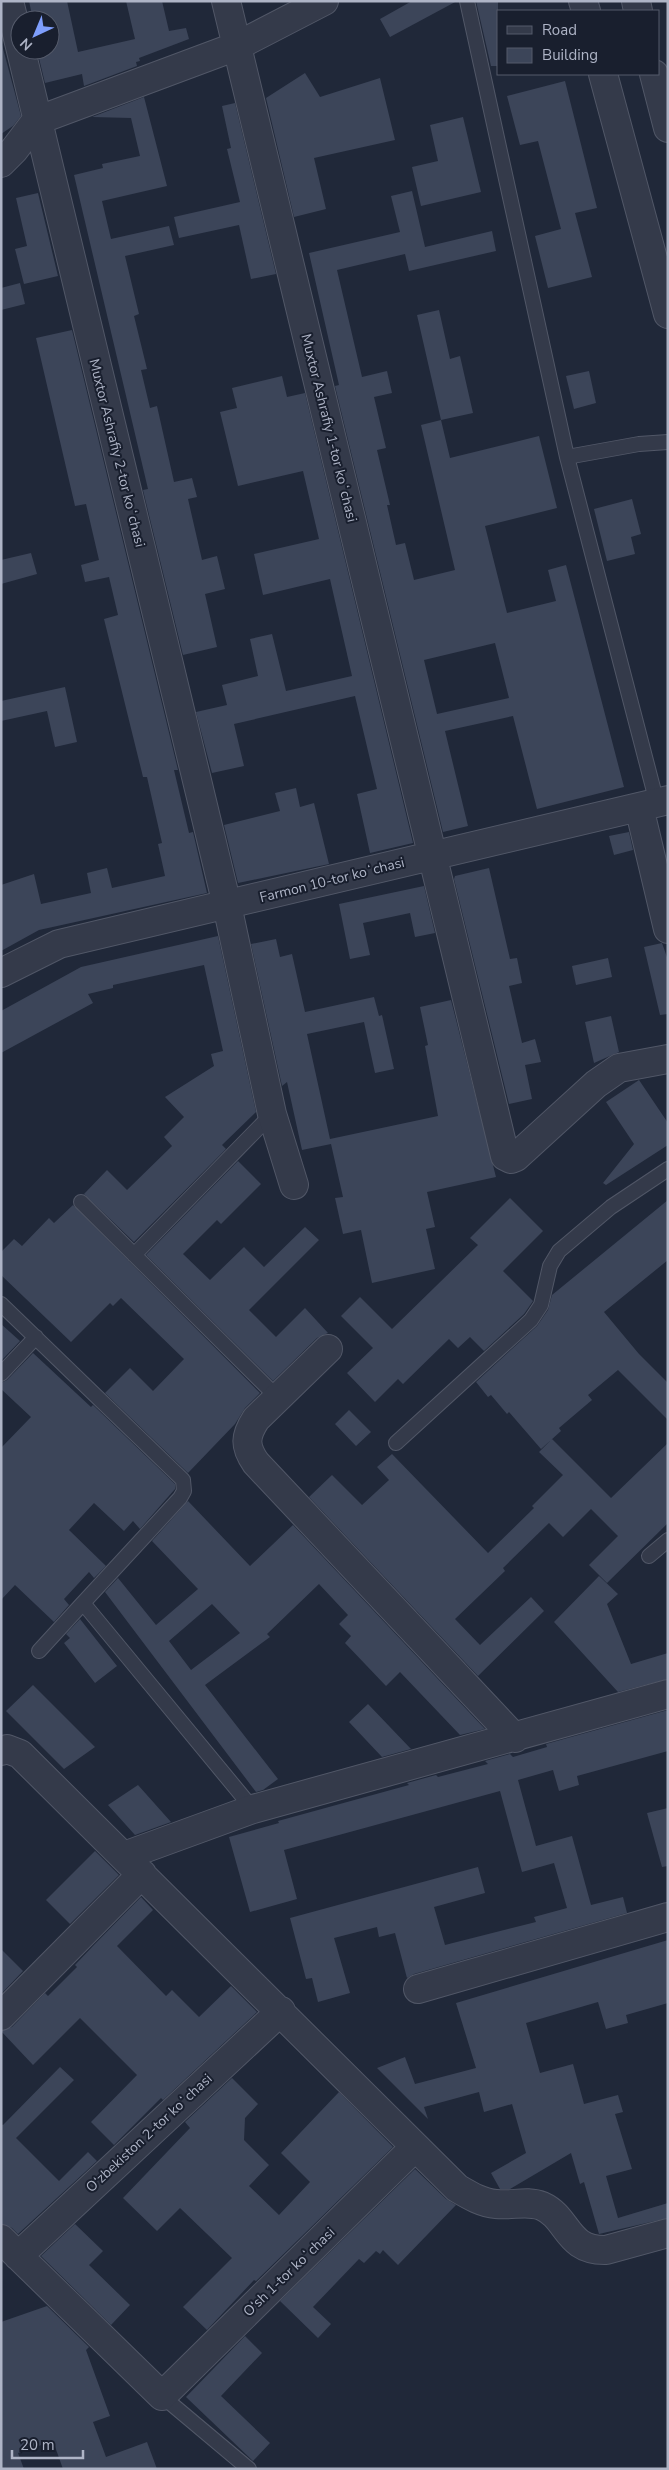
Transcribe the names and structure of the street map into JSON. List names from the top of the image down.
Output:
{
  "streets": {
    "street": [
      "Muxtor Ashrafiy 1-tor koʻchasi",
      "Muxtor Ashrafiy 2-tor koʻchasi",
      "Farmon 10-tor koʻchasi",
      "O‘zbekiston 2-tor koʻchasi",
      "O‘sh 1-tor koʻchasi"
    ]
  },
  "crossings": [
    ["Muxtor Ashrafiy 1-tor koʻchasi", "Farmon 10-tor koʻchasi"],
    ["Muxtor Ashrafiy 2-tor koʻchasi", "Farmon 10-tor koʻchasi"]
  ],
  "legend": ["Road", "Building"],
  "scale_bar": "20 m",
  "north": "bottom left"
}
